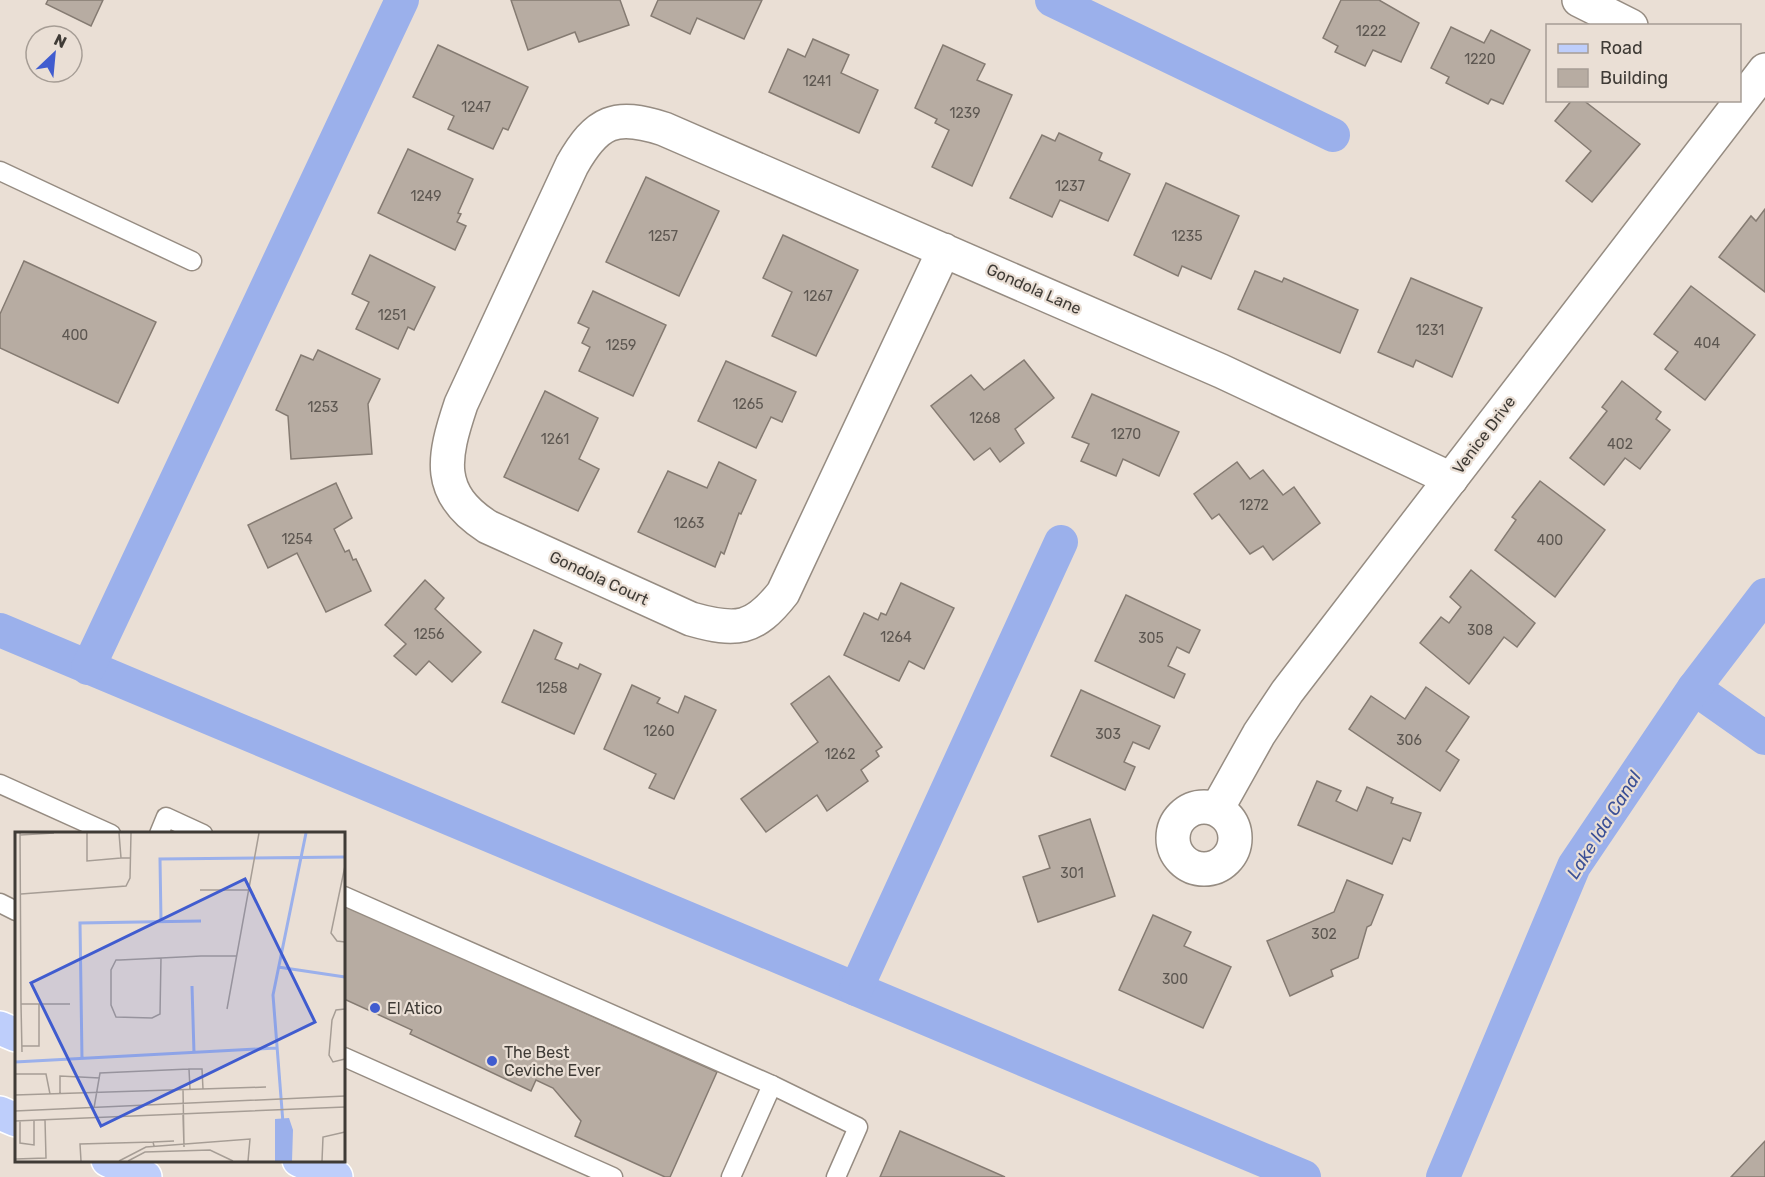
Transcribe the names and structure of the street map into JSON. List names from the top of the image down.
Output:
{
  "streets": {
    "street": ["Gondola Lane", "Venice Drive", "Gondola Court"]
  },
  "crossings": [
    ["Gondola Lane", "Venice Drive"],
    ["Gondola Lane", "Gondola Court"]
  ],
  "water": ["Lake Ida Canal"],
  "places": ["El Atico", "The Best Ceviche Ever"],
  "house_numbers": [
    "1222",
    "1220",
    "1241",
    "1247",
    "1239",
    "1237",
    "1249",
    "1257",
    "1235",
    "1267",
    "1251",
    "1231",
    "400",
    "404",
    "1259",
    "1265",
    "1253",
    "1268",
    "1270",
    "1261",
    "402",
    "1272",
    "1263",
    "1254",
    "400",
    "308",
    "1256",
    "1264",
    "305",
    "1258",
    "1260",
    "303",
    "306",
    "1262",
    "301",
    "302",
    "300"
  ],
  "legend": ["Road", "Building"],
  "north": "top right"
}
